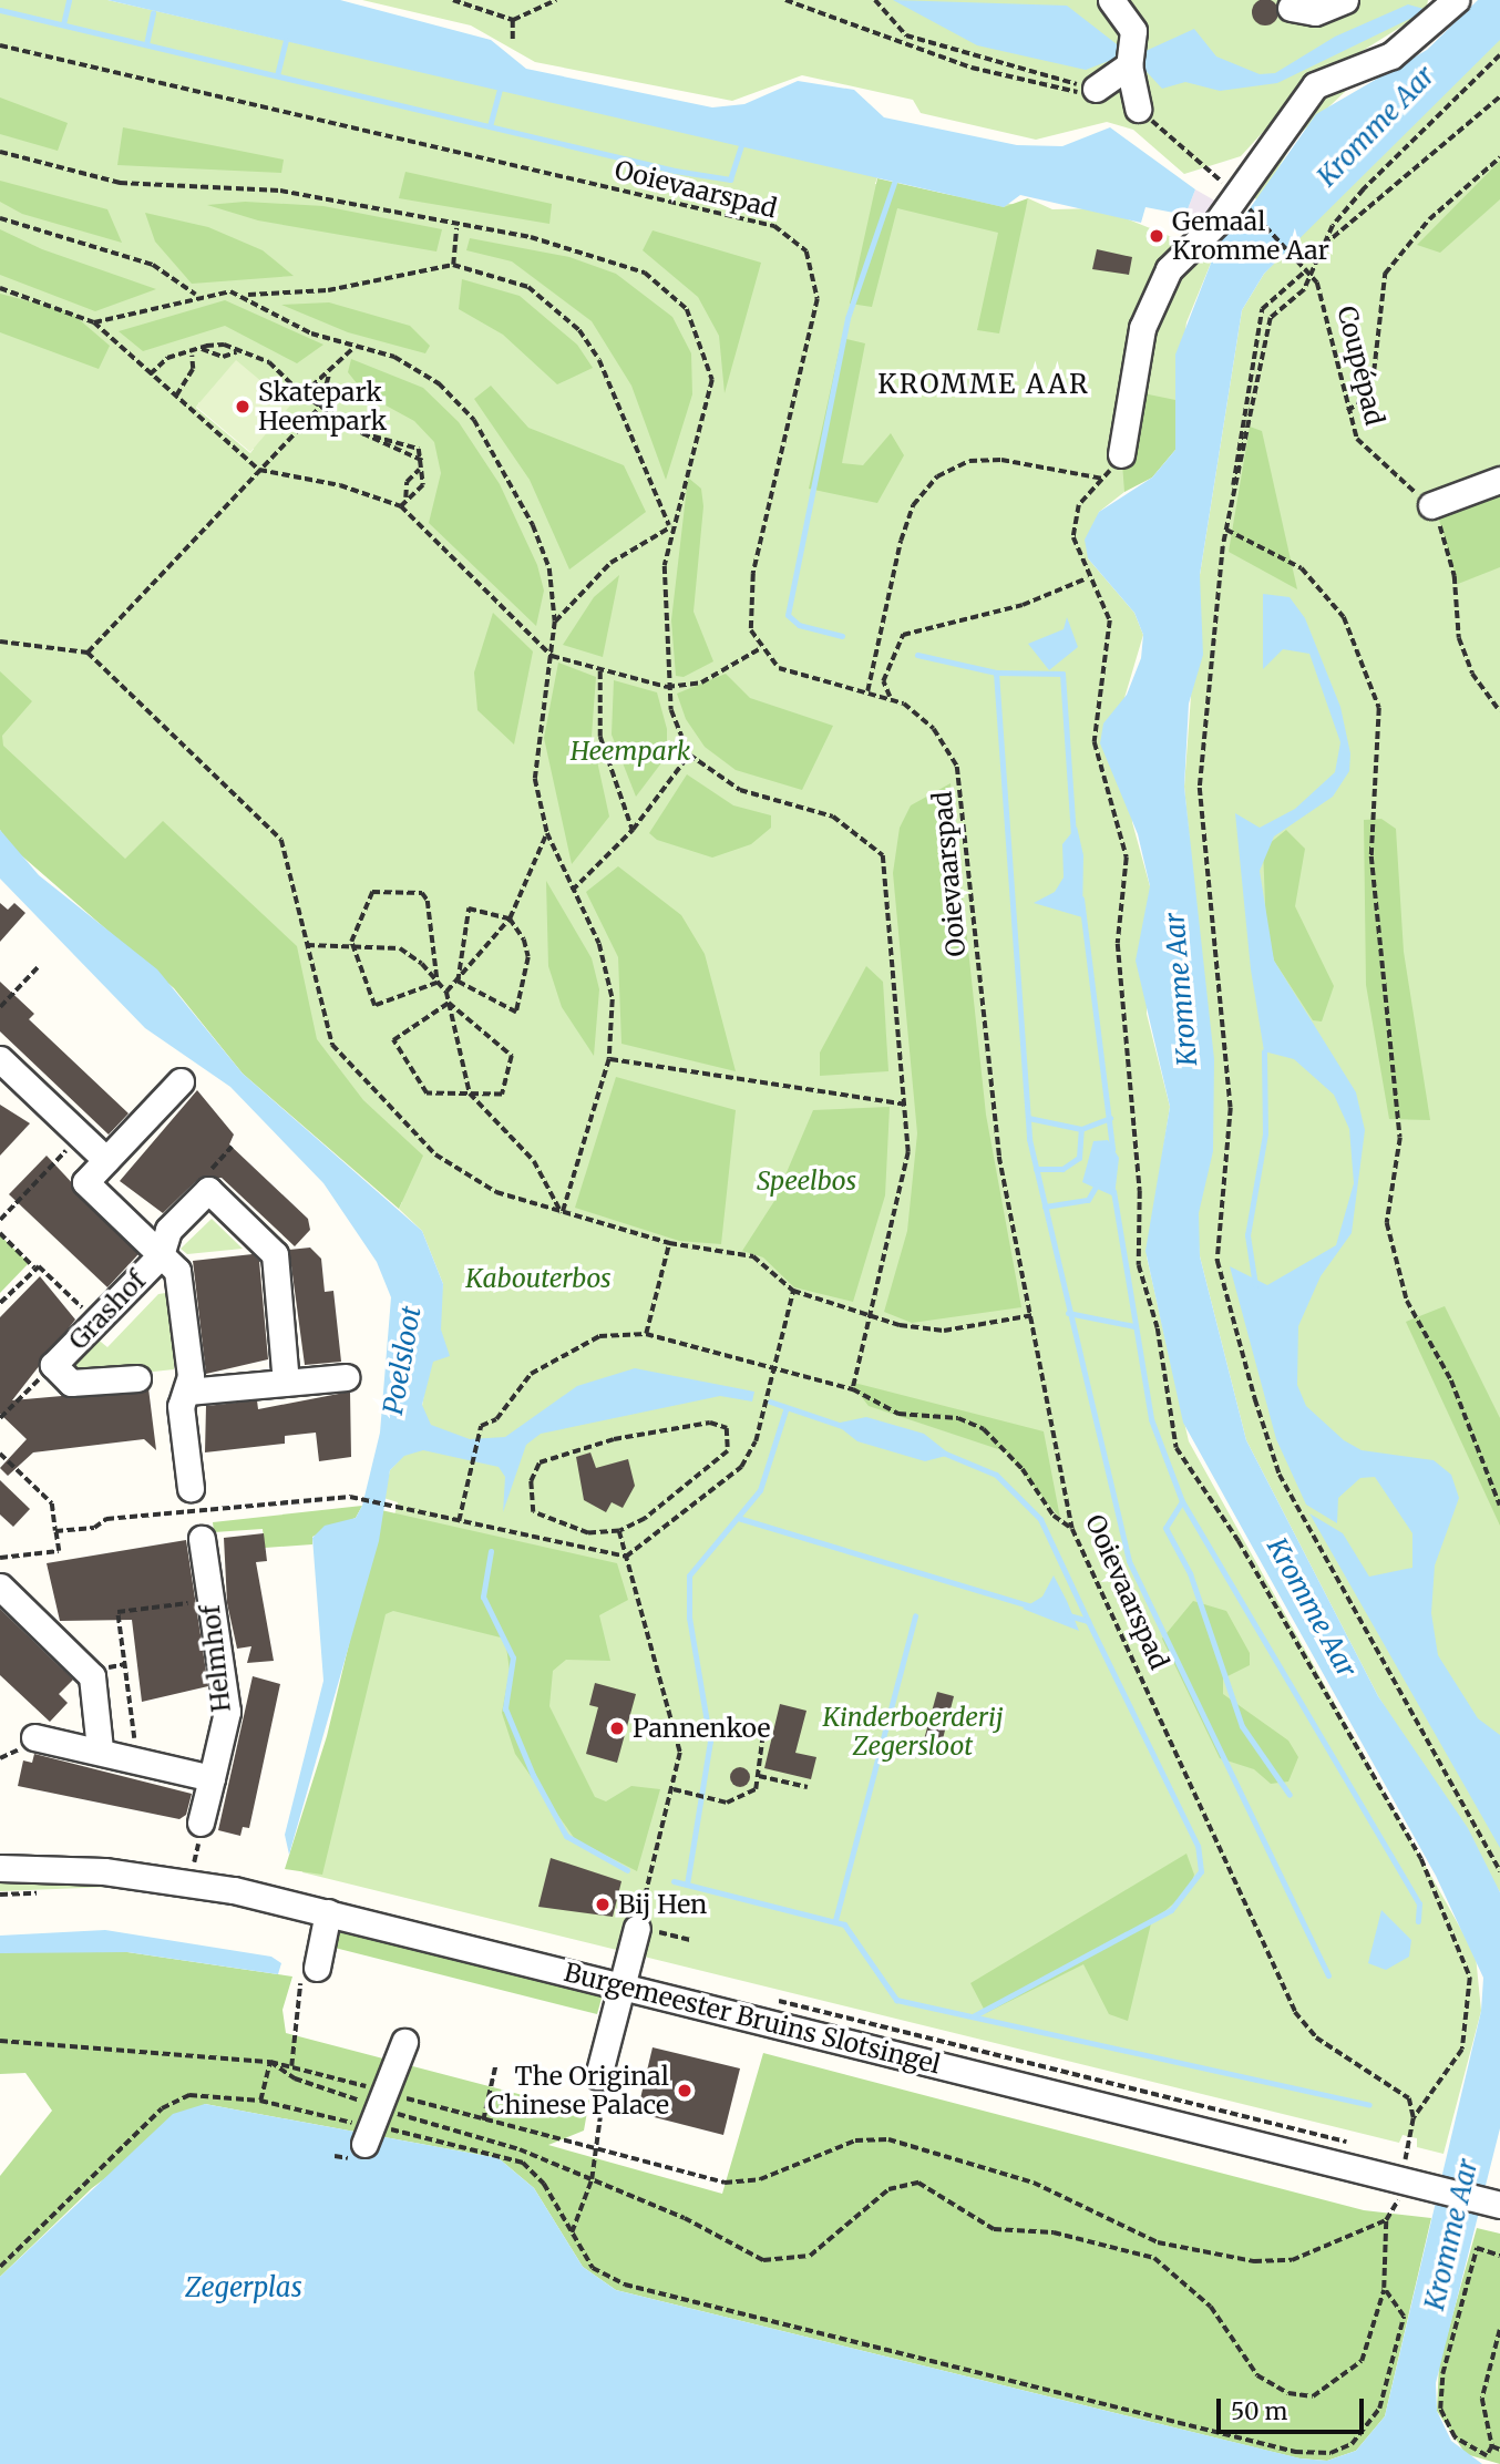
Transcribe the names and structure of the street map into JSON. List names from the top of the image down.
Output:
{
  "streets": {
    "street": ["Grashof", "Helmhof", "Burgemeester Bruins Slotsingel"],
    "path": ["Ooievaarspad", "Coupépad"]
  },
  "districts": ["KROMME AAR"],
  "water": ["Kromme Aar", "Poelsloot", "Zegerplas"],
  "parks": [
    "Heempark",
    "Speelbos",
    "Kabouterbos",
    "Kinderboerderij Zegersloot"
  ],
  "places": [
    "Gemaal Kromme Aar",
    "Skatepark Heempark",
    "Pannenkoe",
    "Bij Hen",
    "The Original Chinese Palace"
  ],
  "scale_bar": "50 m"
}
